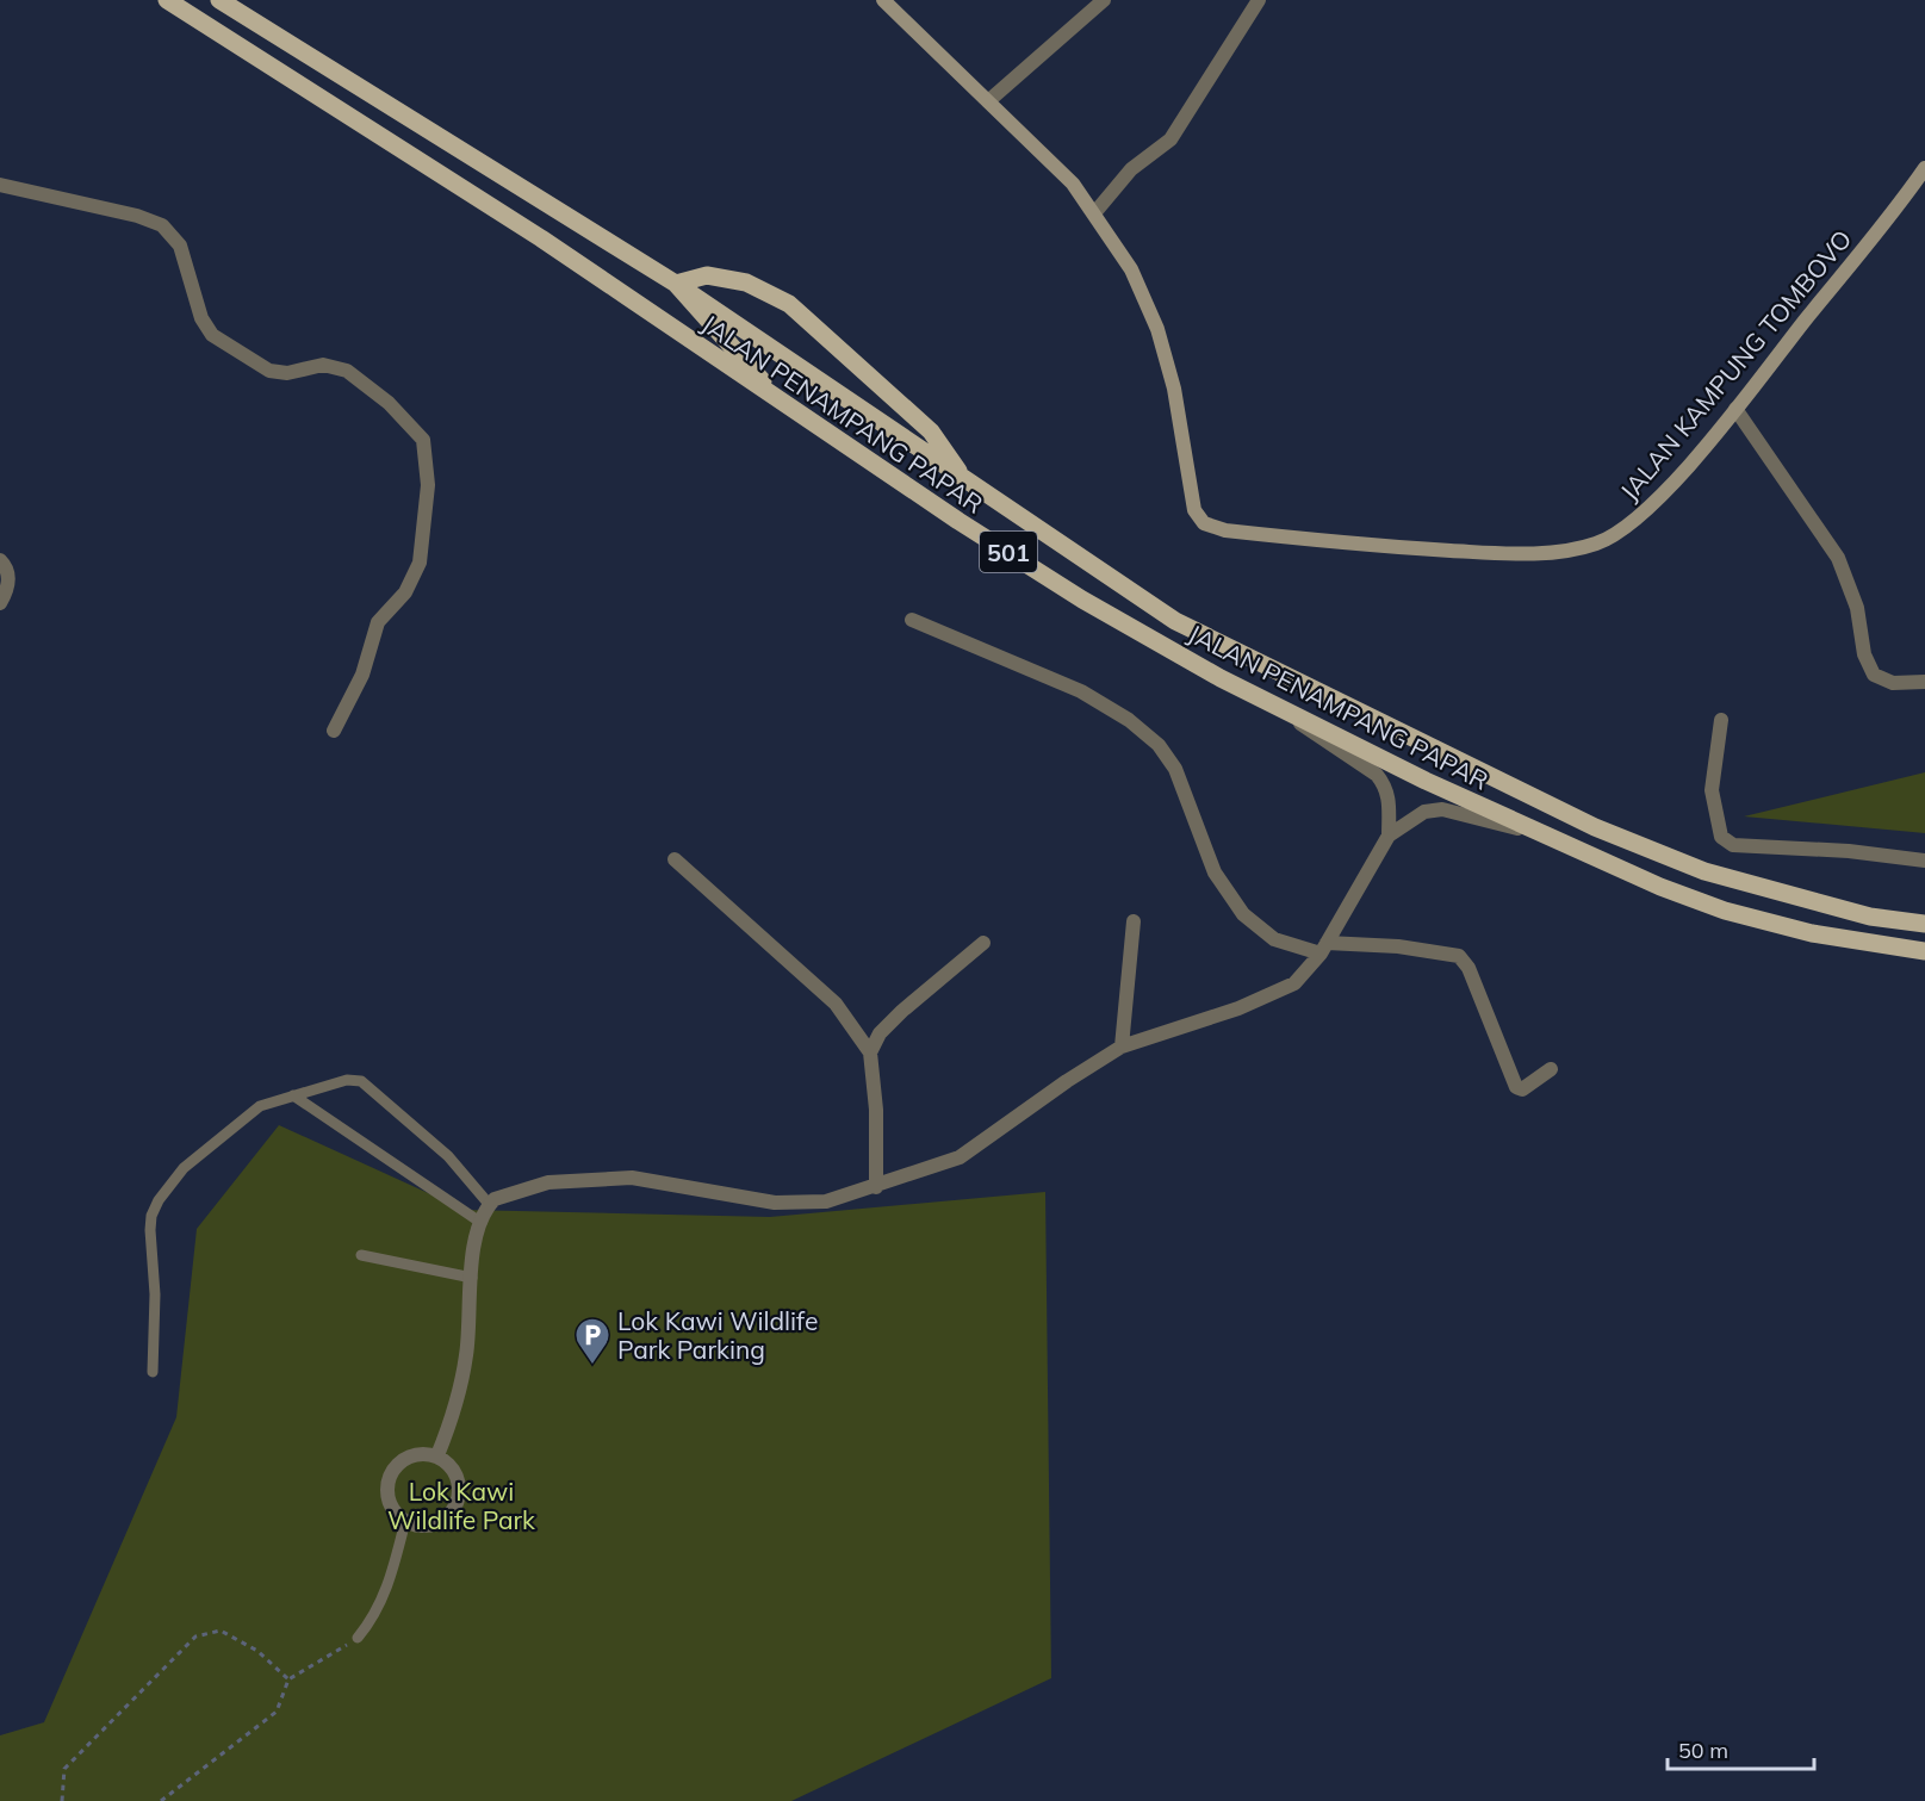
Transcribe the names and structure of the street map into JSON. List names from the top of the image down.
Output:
{
  "streets": {
    "main road": ["JALAN PENAMPANG PAPAR", "501"],
    "street": ["JALAN KAMPUNG TOMBOVO"]
  },
  "parks": ["Lok Kawi Wildlife Park"],
  "places": {
    "parking": ["Lok Kawi Wildlife Park Parking"]
  },
  "scale_bar": "50 m"
}
